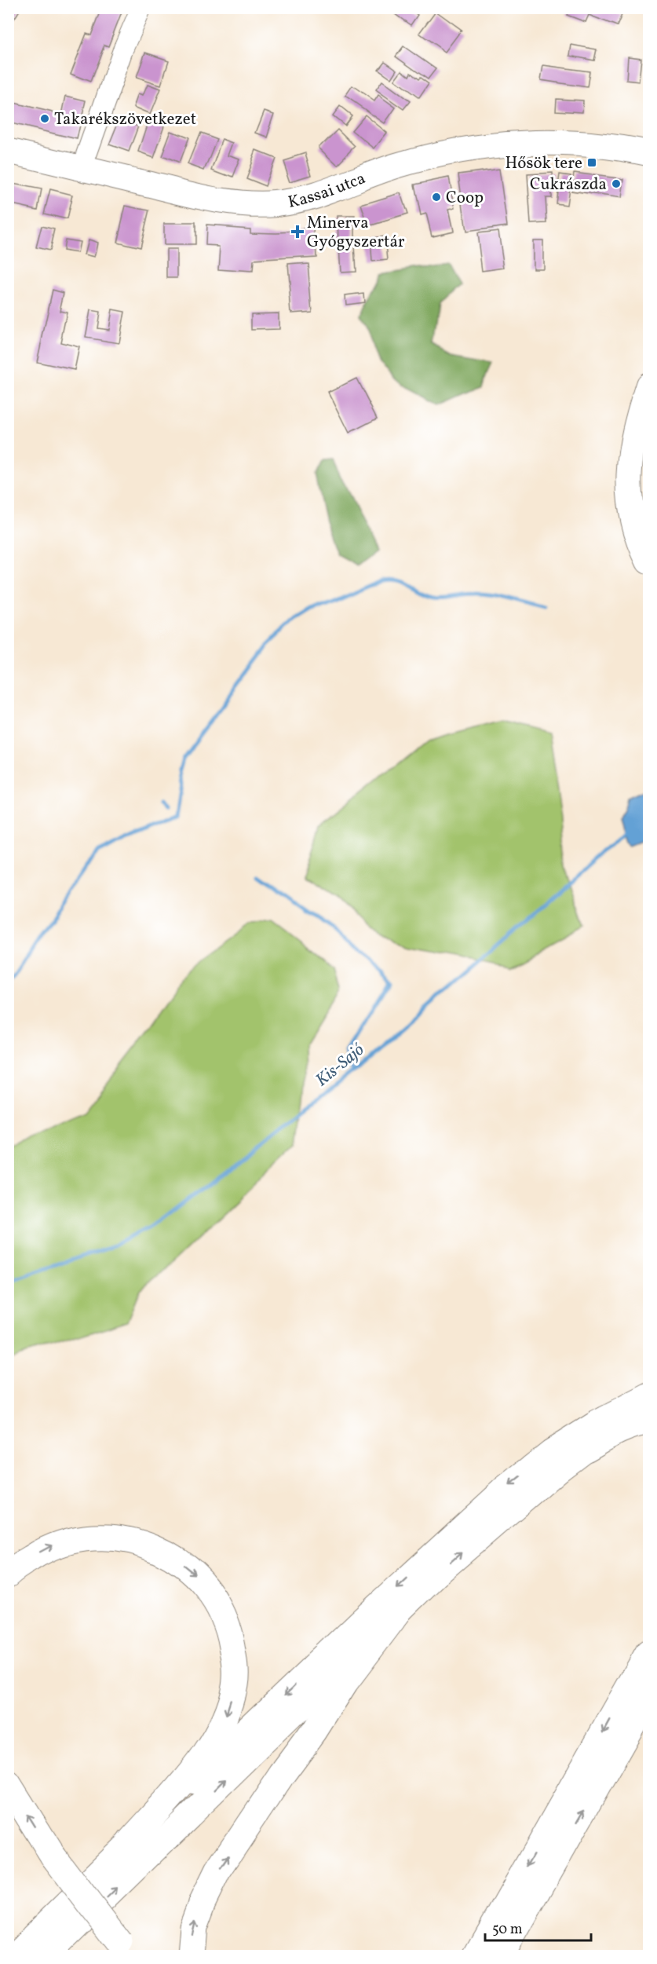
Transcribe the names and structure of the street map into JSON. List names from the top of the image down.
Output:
{
  "streets": {
    "main road": ["Kassai utca"]
  },
  "water": ["Kis-Sajó"],
  "places": {
    "other": ["Takarékszövetkezet", "Cukrászda", "Coop"],
    "transit": ["Hősök tere"],
    "health": ["Minerva Gyógyszertár"]
  },
  "scale_bar": "50 m"
}
